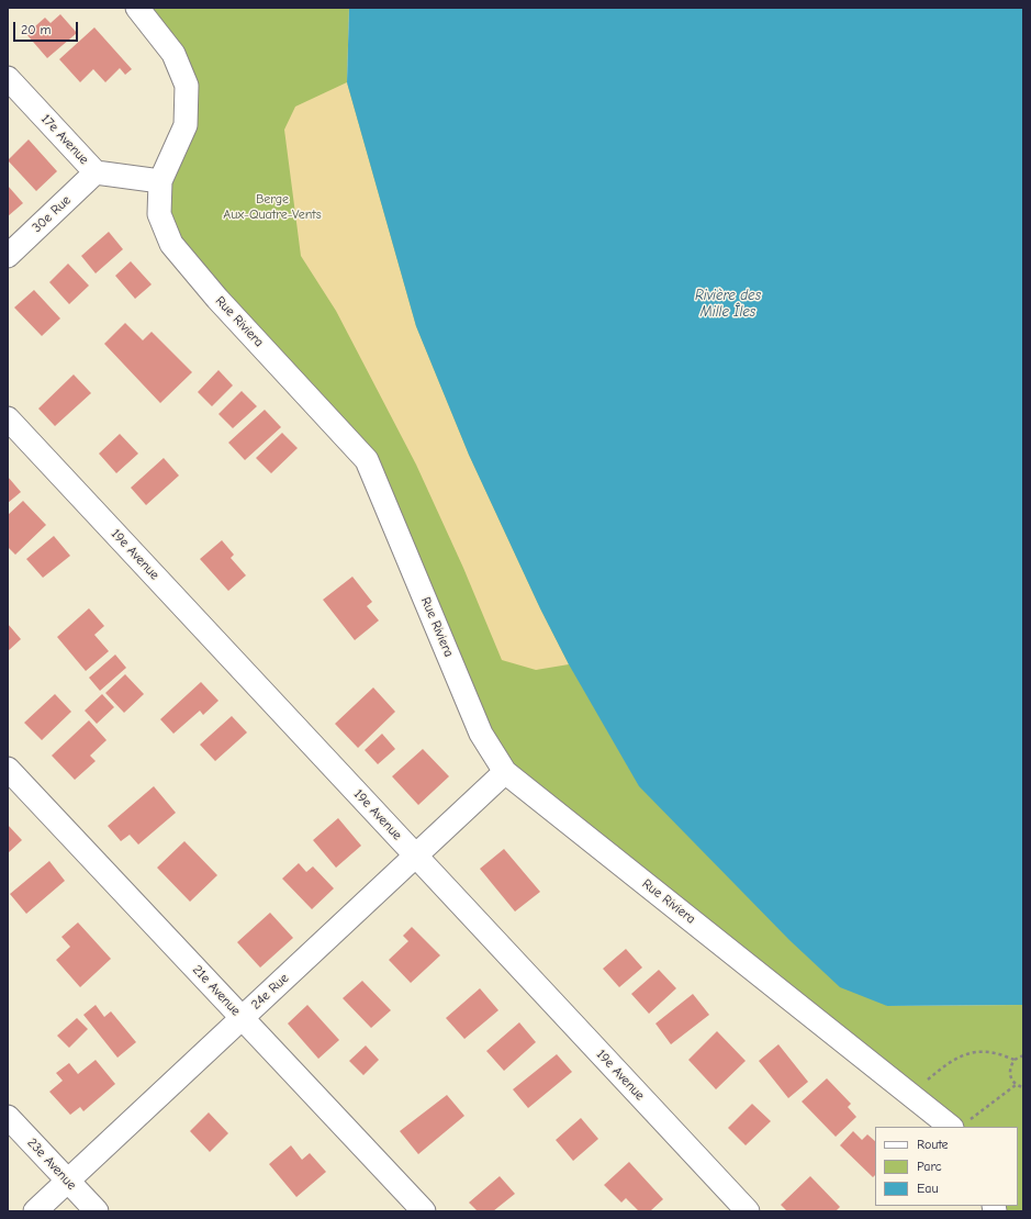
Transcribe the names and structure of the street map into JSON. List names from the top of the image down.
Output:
{
  "streets": {
    "street": [
      "17e Avenue",
      "30e Rue",
      "Rue Riviera",
      "19e Avenue",
      "21e Avenue",
      "24e Rue",
      "23e Avenue"
    ]
  },
  "crossings": [
    ["17e Avenue", "30e Rue"],
    ["17e Avenue", "Rue Riviera"],
    ["Rue Riviera", "24e Rue"],
    ["19e Avenue", "24e Rue"],
    ["21e Avenue", "24e Rue"],
    ["24e Rue", "23e Avenue"]
  ],
  "water": ["Rivière des Mille Îles"],
  "parks": ["Berge Aux-Quatre-Vents"],
  "legend": ["Route", "Parc", "Eau"],
  "scale_bar": "20 m"
}
